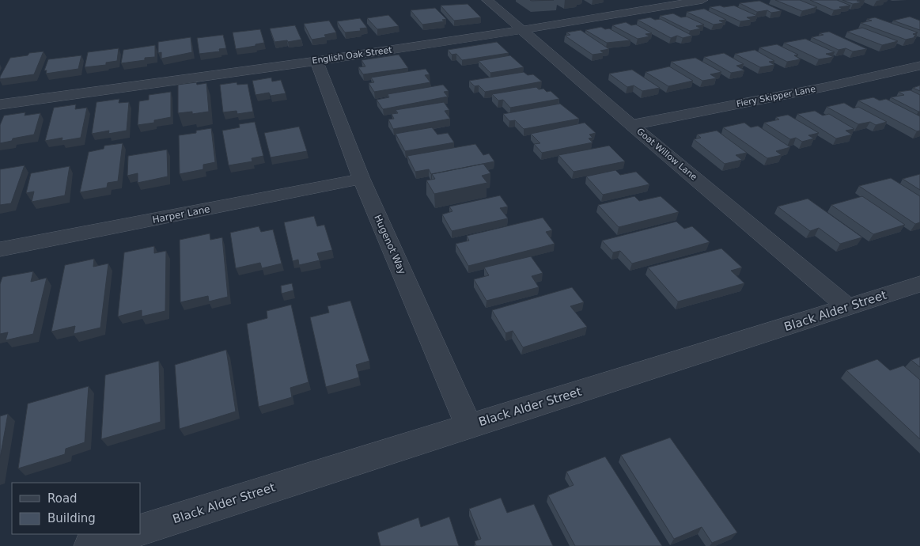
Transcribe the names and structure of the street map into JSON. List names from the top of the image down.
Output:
{
  "streets": {
    "street": [
      "English Oak Street",
      "Fiery Skipper Lane",
      "Goat Willow Lane",
      "Harper Lane",
      "Hugenot Way",
      "Black Alder Street"
    ]
  },
  "crossings": [
    ["English Oak Street", "Goat Willow Lane"],
    ["English Oak Street", "Hugenot Way"],
    ["Fiery Skipper Lane", "Goat Willow Lane"],
    ["Goat Willow Lane", "Black Alder Street"],
    ["Harper Lane", "Hugenot Way"],
    ["Hugenot Way", "Black Alder Street"]
  ],
  "legend": ["Road", "Building"]
}
